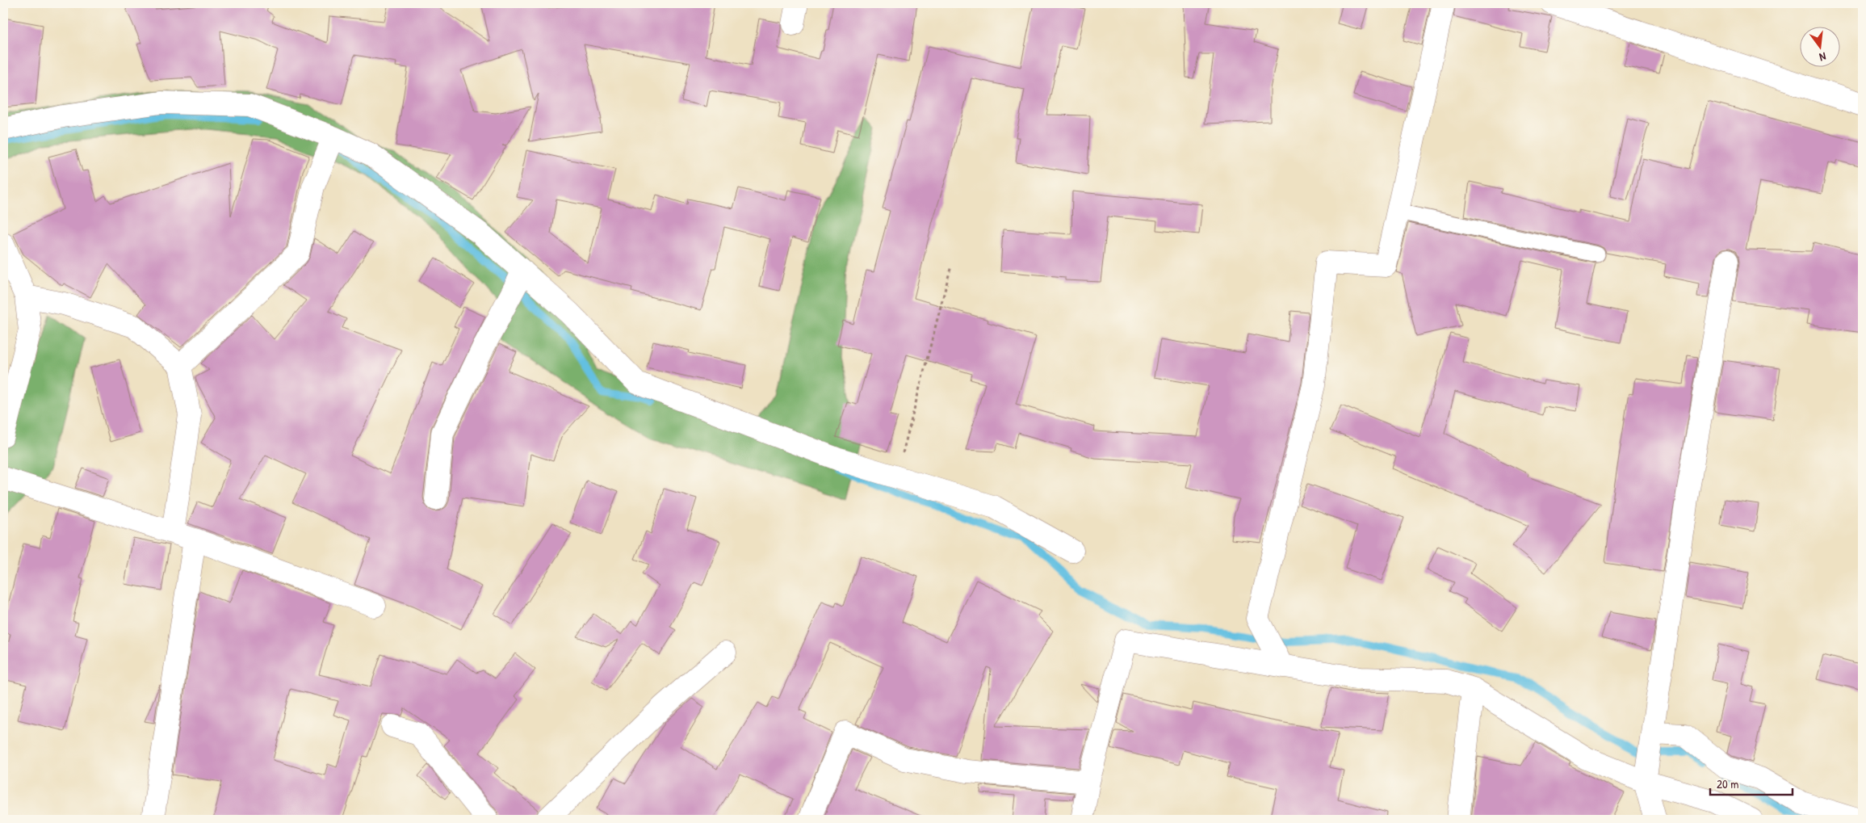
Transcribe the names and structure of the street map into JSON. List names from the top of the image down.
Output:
{
  "scale_bar": "20 m",
  "north": "bottom"
}
